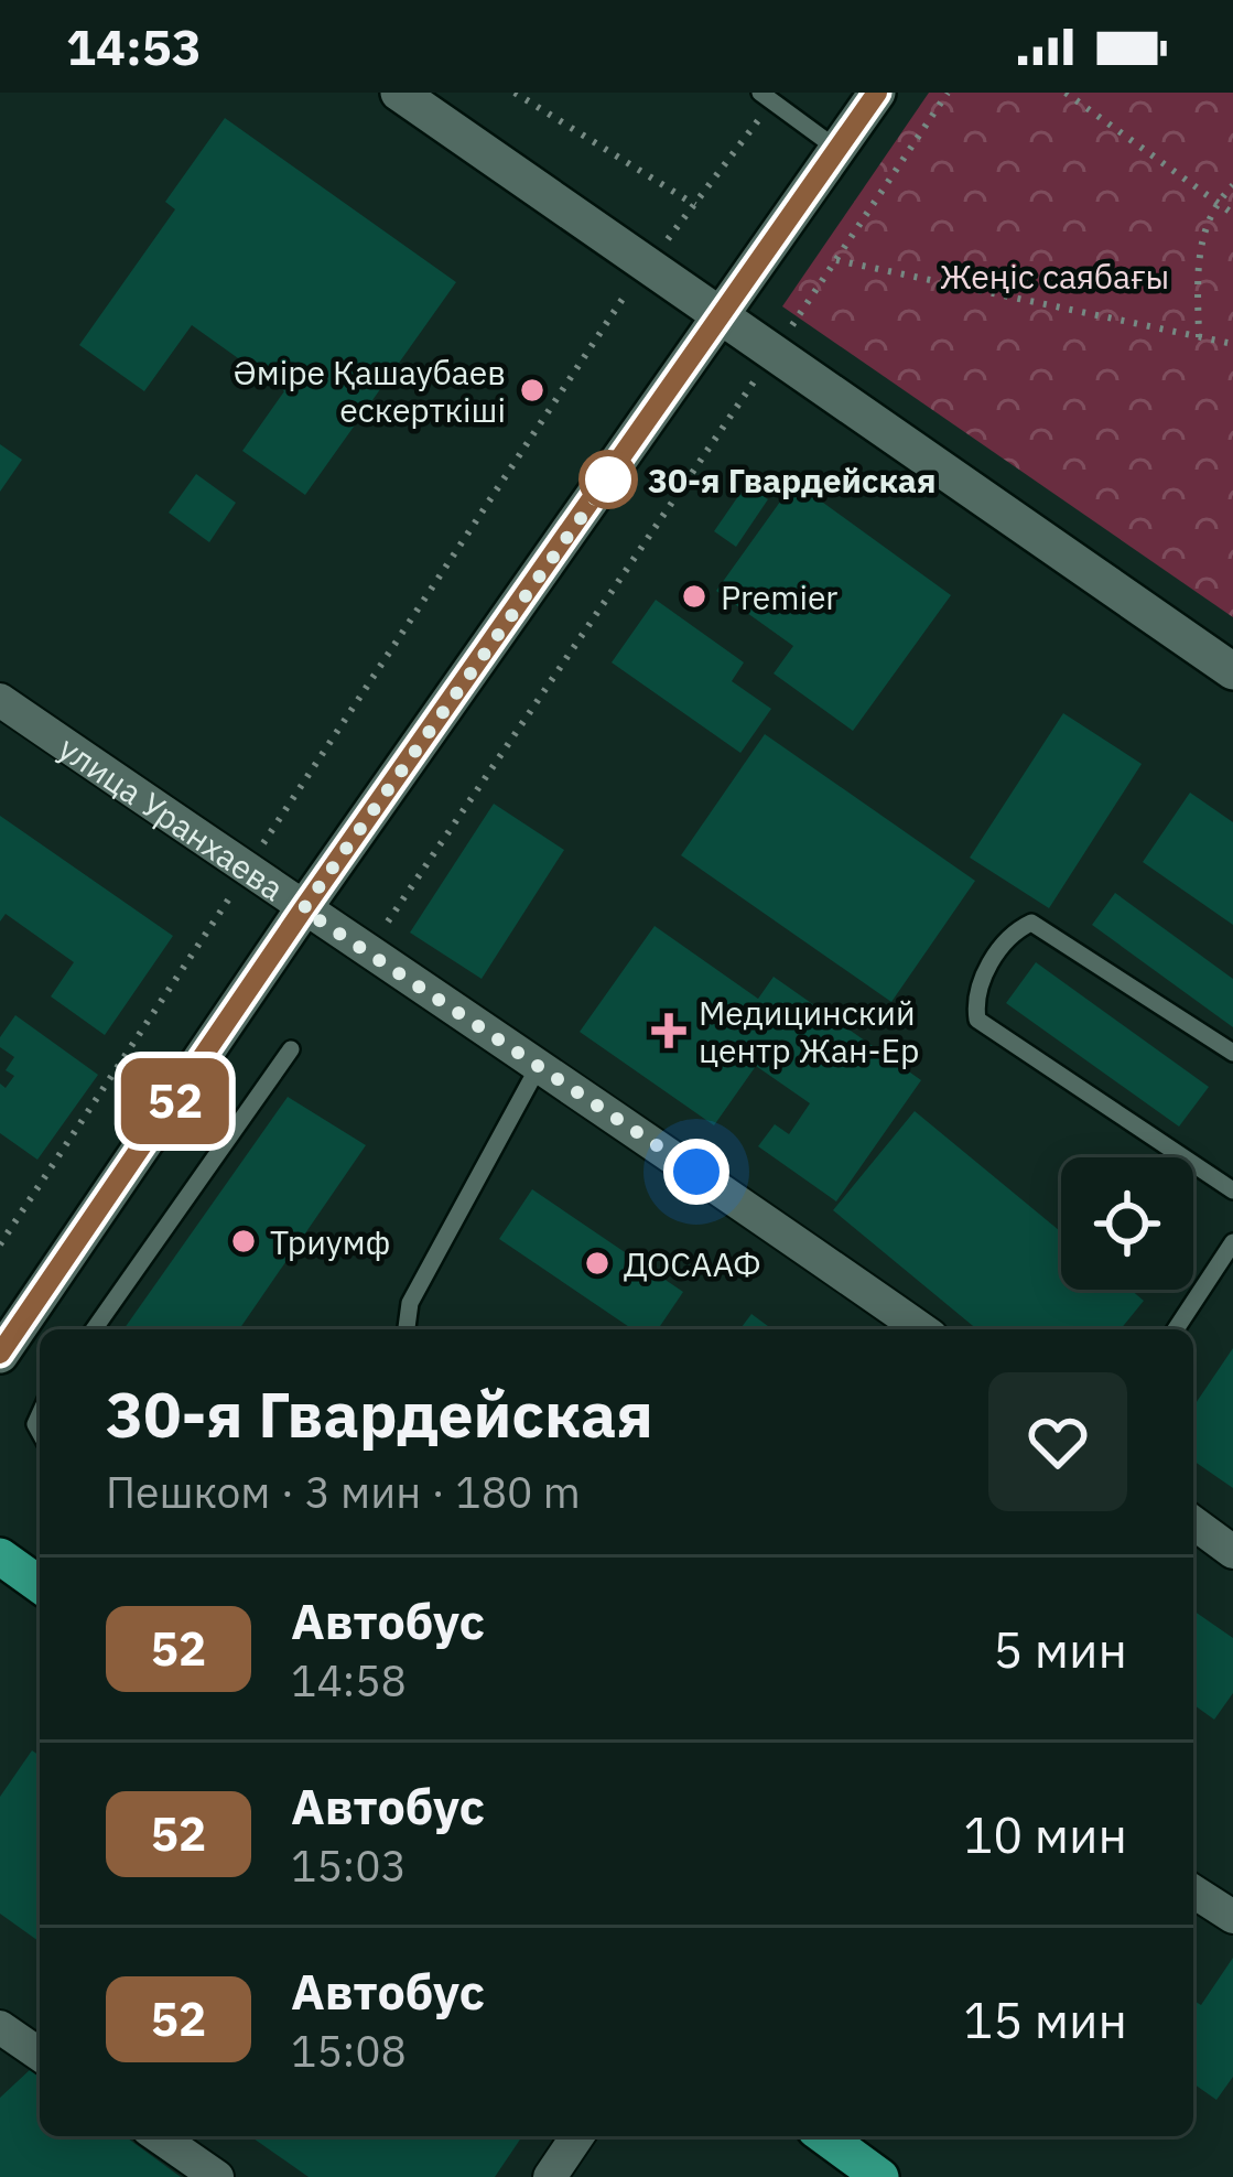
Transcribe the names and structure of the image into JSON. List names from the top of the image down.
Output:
{
  "streets": {
    "street": ["улица Уранхаева"]
  },
  "parks": ["Жеңіс саябағы"],
  "places": {
    "other": [
      "Әміре Қашаубаев ескерткіші",
      "30-я Гвардейская",
      "Premier",
      "Триумф",
      "ДОСААФ"
    ],
    "health": ["Медицинский центр Жан-Ер"]
  },
  "lines": ["bus line 52"],
  "page": {
    "status": "14:53",
    "on_map": "52",
    "heading": ["30-я Гвардейская", "Пешком · 3 мин · 180 m"],
    "list": [
      {
        "mark": "52",
        "name": "Автобус",
        "note": "14:58",
        "value": "5 мин"
      },
      {
        "mark": "52",
        "name": "Автобус",
        "note": "15:03",
        "value": "10 мин"
      },
      {
        "mark": "52",
        "name": "Автобус",
        "note": "15:08",
        "value": "15 мин"
      }
    ]
  }
}
